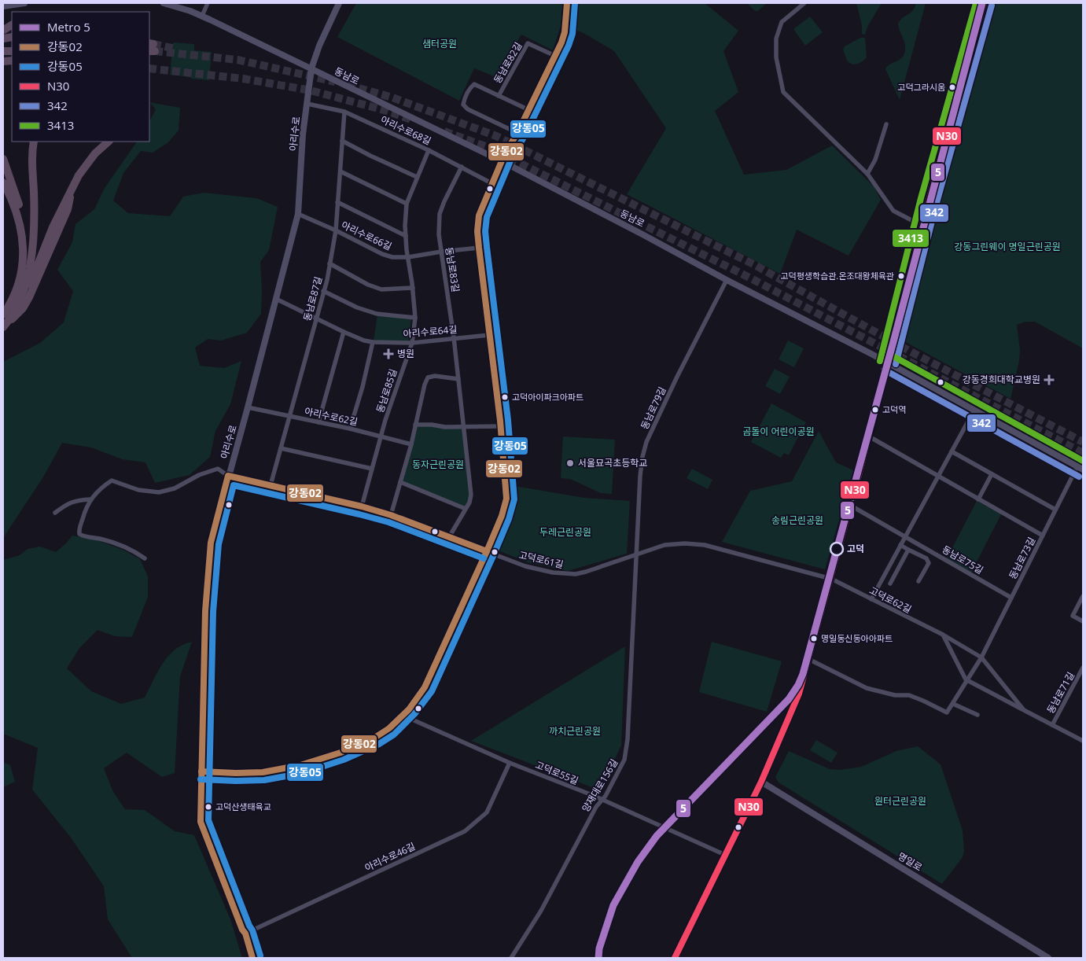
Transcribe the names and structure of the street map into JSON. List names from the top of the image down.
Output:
{
  "streets": {
    "main road": ["동남로", "아리수로", "명일로"],
    "street": [
      "동남로82길",
      "아리수로68길",
      "아리수로66길",
      "동남로83길",
      "동남로87길",
      "아리수로64길",
      "동남로85길",
      "동남로79길",
      "아리수로62길",
      "동남로73길",
      "고덕로61길",
      "동남로75길",
      "고덕로62길",
      "동남로71길",
      "고덕로55길",
      "양재대로156길",
      "아리수로46길"
    ]
  },
  "crossings": [
    ["동남로", "아리수로"],
    ["동남로", "동남로79길"],
    ["동남로", "동남로73길"],
    ["아리수로68길", "아리수로"],
    ["아리수로68길", "동남로83길"],
    ["아리수로68길", "동남로87길"],
    ["아리수로68길", "동남로85길"],
    ["아리수로", "아리수로66길"],
    ["아리수로", "아리수로64길"],
    ["아리수로", "아리수로62길"],
    ["아리수로", "고덕로61길"],
    ["아리수로", "아리수로46길"],
    ["아리수로66길", "동남로83길"],
    ["아리수로66길", "동남로87길"],
    ["아리수로66길", "동남로85길"],
    ["동남로83길", "아리수로64길"],
    ["동남로83길", "고덕로61길"],
    ["동남로87길", "아리수로64길"],
    ["동남로87길", "아리수로62길"],
    ["동남로87길", "고덕로61길"],
    ["아리수로64길", "동남로85길"],
    ["동남로85길", "아리수로62길"],
    ["동남로85길", "고덕로61길"],
    ["동남로79길", "고덕로61길"],
    ["동남로79길", "양재대로156길"],
    ["동남로73길", "동남로75길"],
    ["동남로73길", "고덕로62길"],
    ["고덕로61길", "고덕로62길"],
    ["고덕로61길", "양재대로156길"],
    ["고덕로62길", "동남로71길"],
    ["고덕로55길", "양재대로156길"],
    ["고덕로55길", "아리수로46길"]
  ],
  "parks": [
    "샘터공원",
    "강동그린웨이 명일근린공원",
    "곰돌이 어린이공원",
    "동자근린공원",
    "송림근린공원",
    "두레근린공원",
    "까치근린공원",
    "원터근린공원"
  ],
  "places": {
    "other": [
      "고덕그라시움",
      "고덕평생학습관.온조대왕체육관",
      "고덕아이파크아파트",
      "고덕역",
      "서울묘곡초등학교",
      "고덕",
      "명일동신동아아파트",
      "고덕산생태육교"
    ],
    "health": ["병원", "강동경희대학교병원"]
  },
  "lines": [
    "metro line 5",
    "transit line 강동02",
    "transit line N30",
    "transit line 3413",
    "transit line 강동05",
    "transit line 342"
  ],
  "legend": [
    "Metro 5",
    "강동02",
    "강동05",
    "N30",
    "342",
    "3413"
  ]
}
